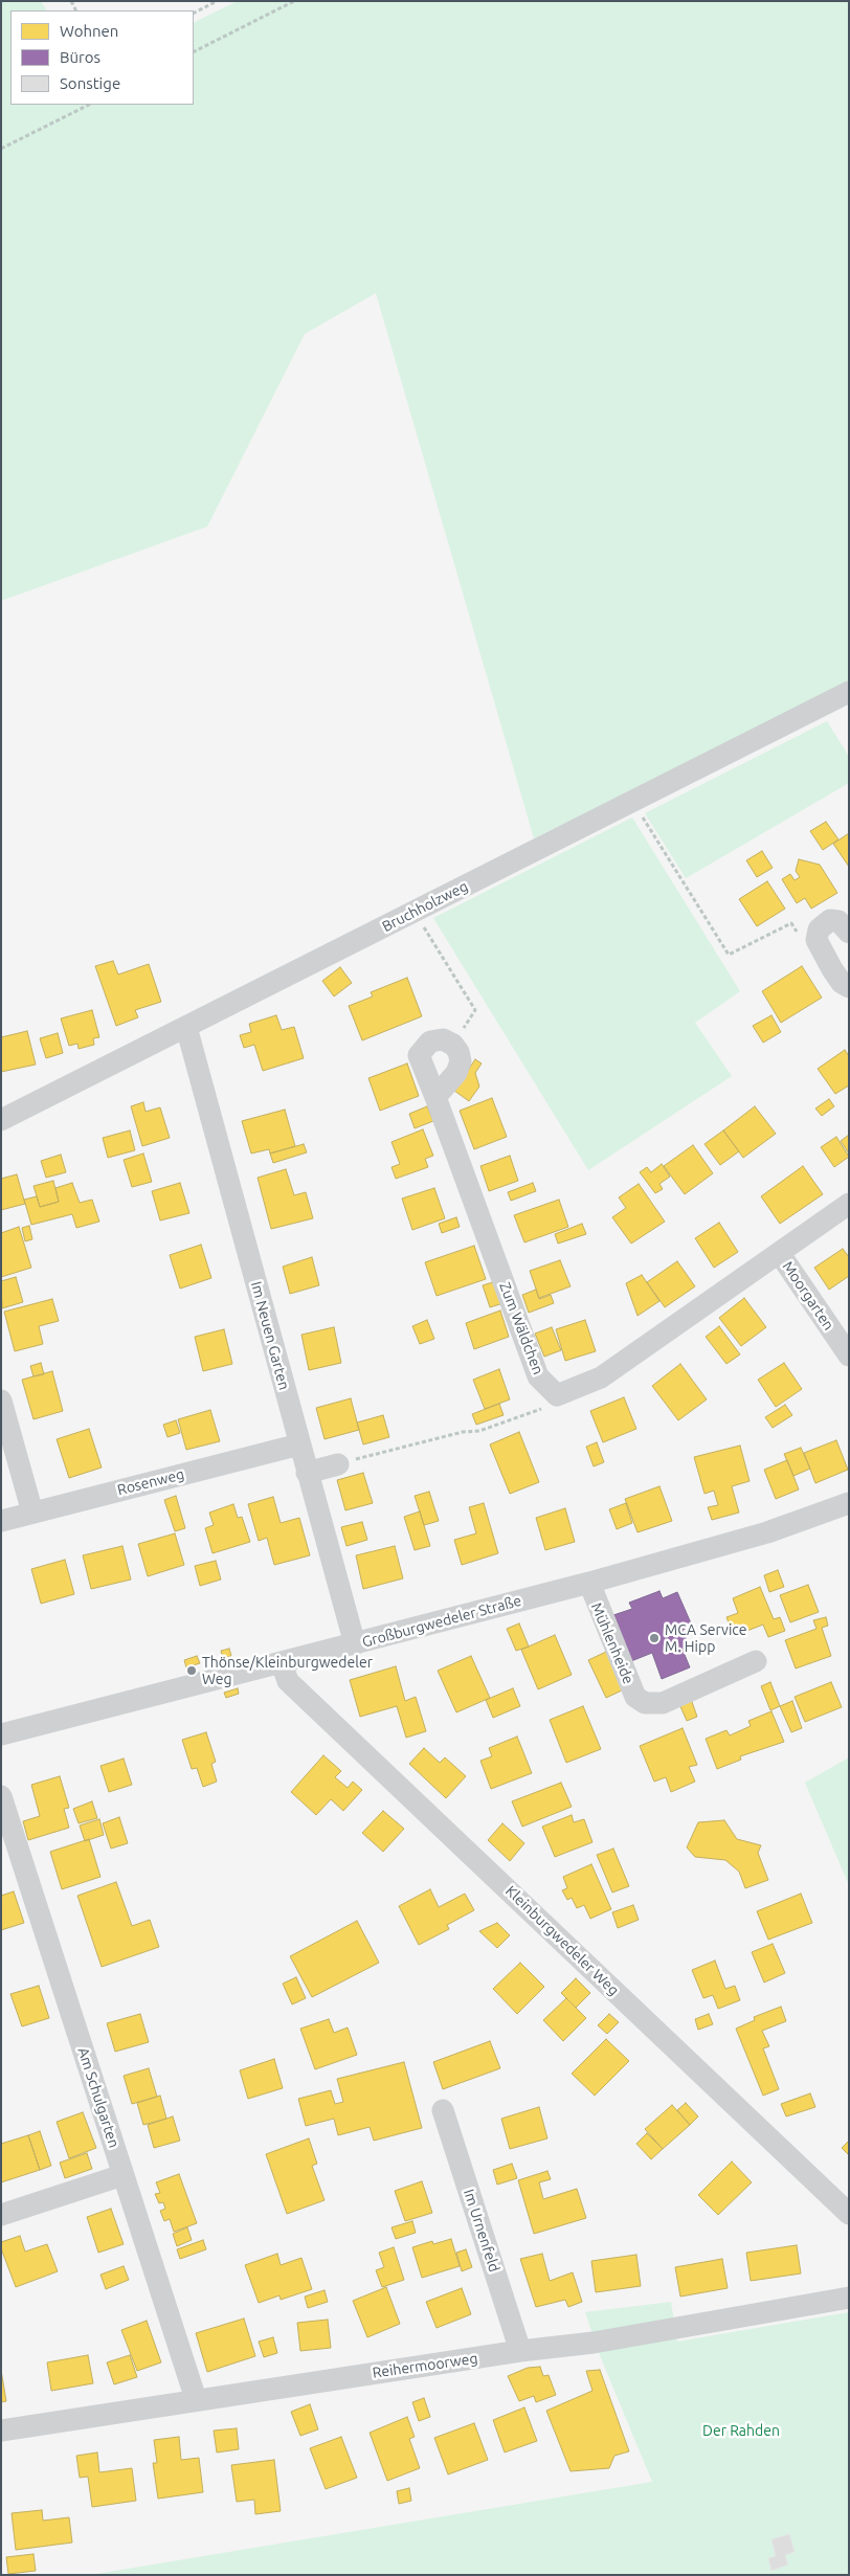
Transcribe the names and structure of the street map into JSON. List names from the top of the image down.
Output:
{
  "streets": {
    "street": [
      "Bruchholzweg",
      "Moorgarten",
      "Zum Wäldchen",
      "Im Neuen Garten",
      "Rosenweg",
      "Großburgwedeler Straße",
      "Mühlenheide",
      "Kleinburgwedeler Weg",
      "Am Schulgarten",
      "Im Urnenfeld",
      "Reihermoorweg"
    ]
  },
  "crossings": [
    ["Bruchholzweg", "Im Neuen Garten"],
    ["Im Neuen Garten", "Rosenweg"],
    ["Im Neuen Garten", "Großburgwedeler Straße"],
    ["Großburgwedeler Straße", "Mühlenheide"],
    ["Großburgwedeler Straße", "Kleinburgwedeler Weg"],
    ["Am Schulgarten", "Reihermoorweg"],
    ["Im Urnenfeld", "Reihermoorweg"]
  ],
  "parks": ["Der Rahden"],
  "places": ["MCA Service M. Hipp", "Thönse/Kleinburgwedeler Weg"],
  "legend": ["Wohnen", "Büros", "Sonstige"]
}
